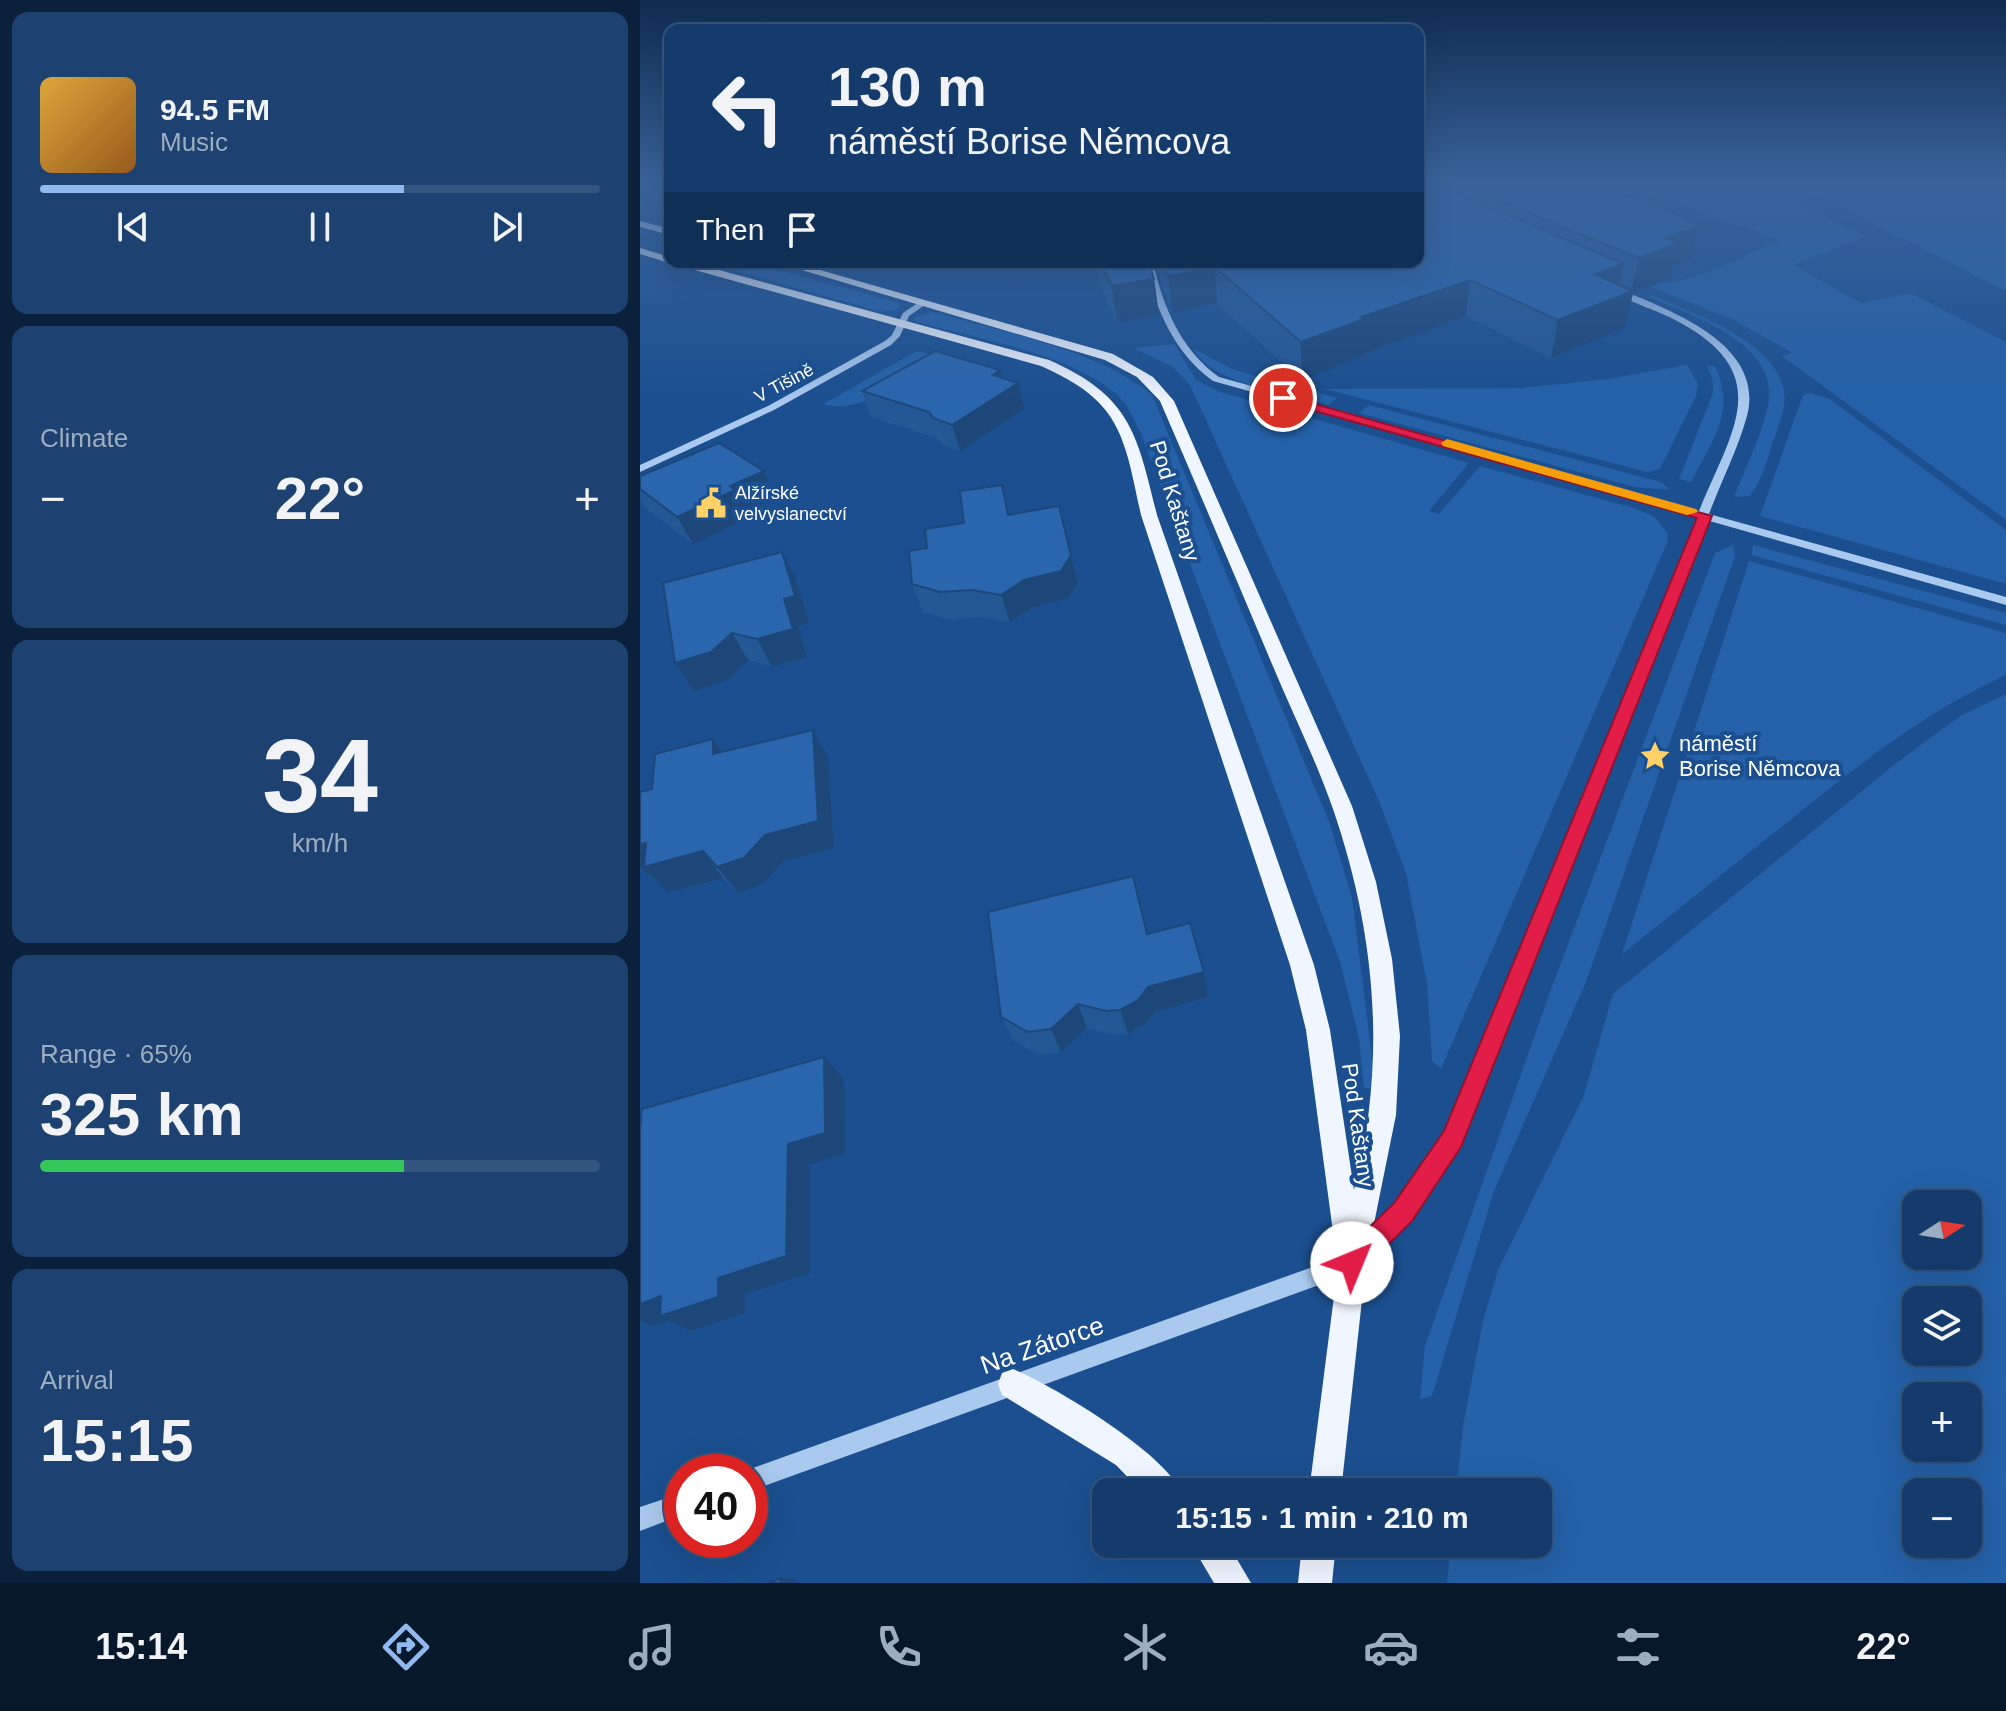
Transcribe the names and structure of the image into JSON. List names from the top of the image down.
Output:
{
  "streets": {
    "main road": ["Pod Kaštany"],
    "street": ["V Tišině", "Na Zátorce"]
  },
  "crossings": [
    ["V Tišině", "Pod Kaštany"],
    ["Pod Kaštany", "Na Zátorce"]
  ],
  "places": {
    "public building": ["Alžírské velvyslanectví"],
    "place": ["náměstí Borise Němcova"]
  },
  "north": "right",
  "page": {
    "turn": ["130 m", "náměstí Borise Němcova"],
    "song": ["94.5 FM", "Music"],
    "then": "Then",
    "tile": [
      "Climate",
      ["34", "km/h"],
      ["Range · 65%", "325 km"],
      ["Arrival", "15:15"]
    ],
    "heat": ["−", "22°", "+"],
    "map_buttons": ["+", "−"],
    "limit": "40",
    "trip": "15:15 · 1 min · 210 m",
    "tabs": ["15:14", "22°"]
  }
}
